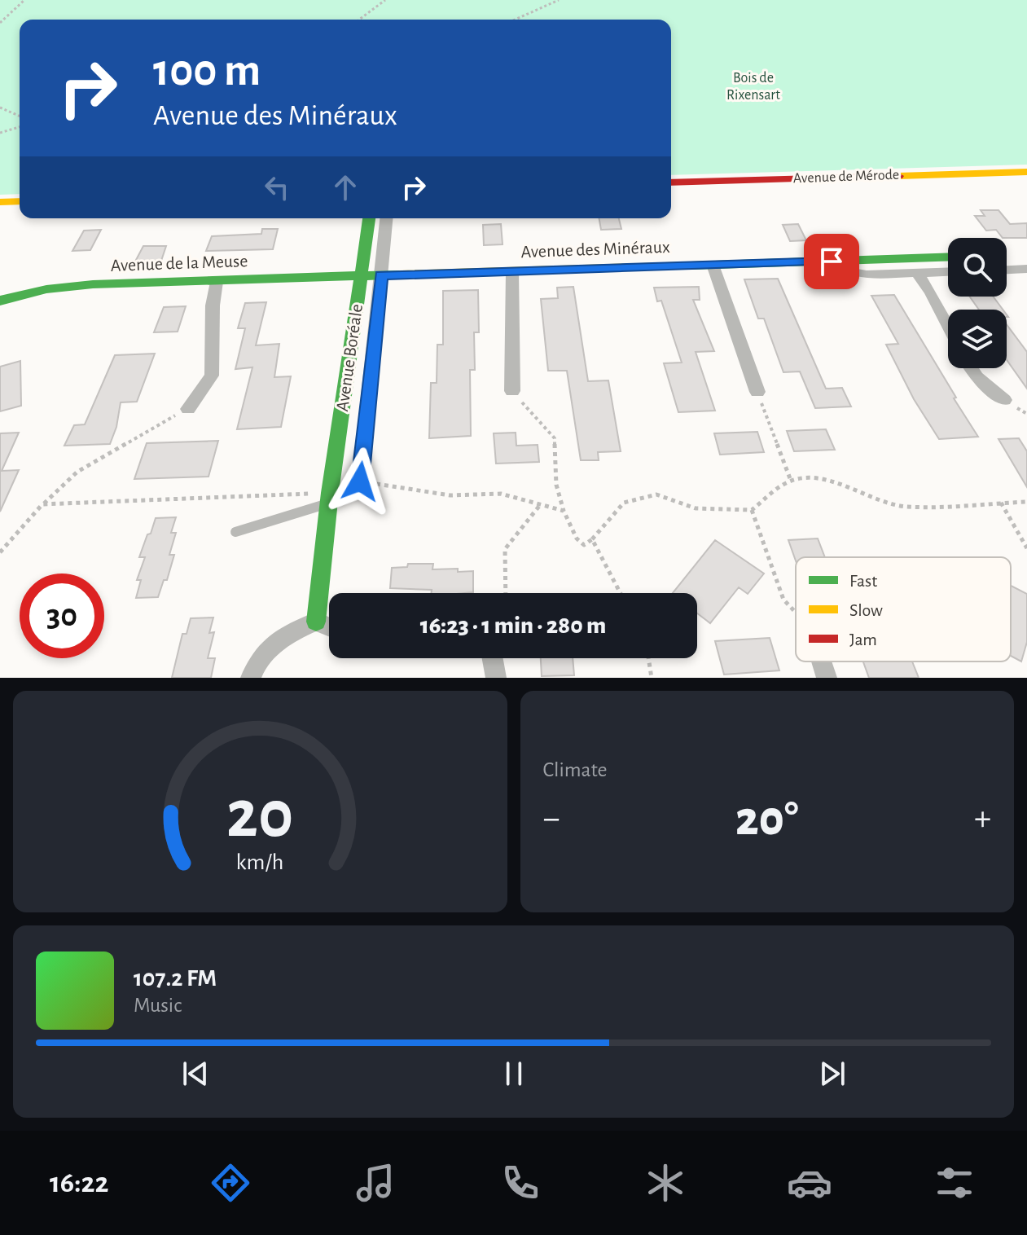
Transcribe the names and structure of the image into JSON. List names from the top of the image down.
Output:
{
  "streets": {
    "street": [
      "Avenue de Mérode",
      "Avenue des Minéraux",
      "Avenue de la Meuse",
      "Avenue Boréale"
    ]
  },
  "crossings": [
    ["Avenue des Minéraux", "Avenue de la Meuse"],
    ["Avenue des Minéraux", "Avenue Boréale"],
    ["Avenue de la Meuse", "Avenue Boréale"]
  ],
  "parks": ["Bois de Rixensart"],
  "legend": ["Fast", "Slow", "Jam"],
  "page": {
    "turn": ["100 m", "Avenue des Minéraux"],
    "limit": "30",
    "trip": "16:23 · 1 min · 280 m",
    "tile": "Climate",
    "heat": ["−", "20°", "+"],
    "song": ["107.2 FM", "Music"],
    "tabs": "16:22",
    "gauge": ["20", "km/h"]
  }
}
